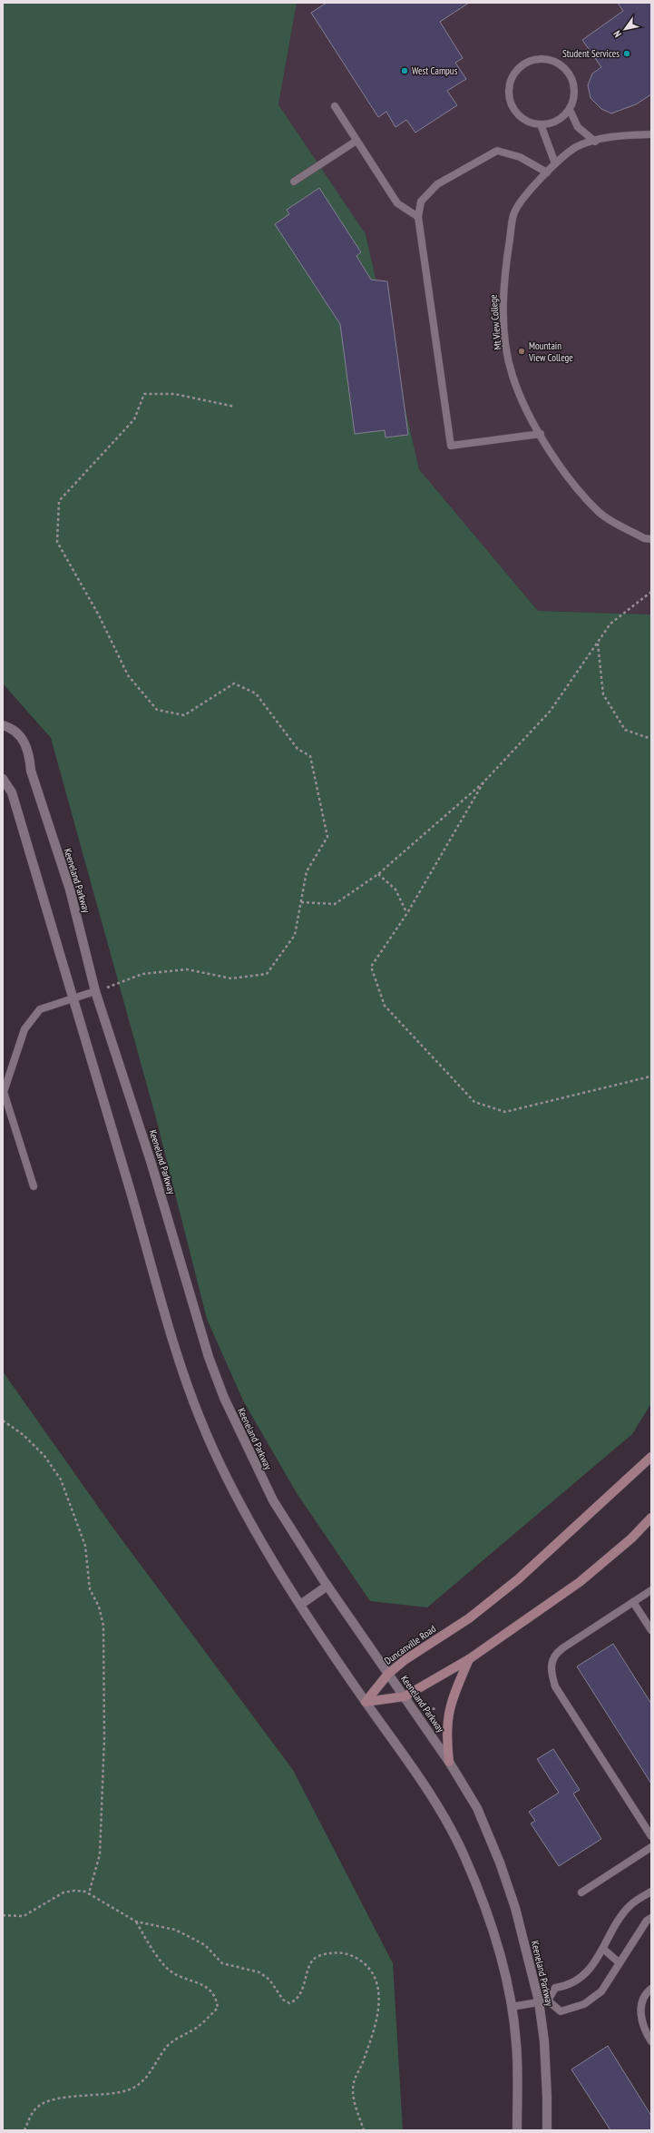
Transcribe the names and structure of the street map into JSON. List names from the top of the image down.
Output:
{
  "streets": {
    "main road": ["Duncanville Road"],
    "street": ["Keeneland Parkway"],
    "lane": ["Mt View College"]
  },
  "crossings": [
    ["Keeneland Parkway", "Duncanville Road"]
  ],
  "places": ["Student Services", "West Campus", "Mountain View College"],
  "north": "bottom left"
}
